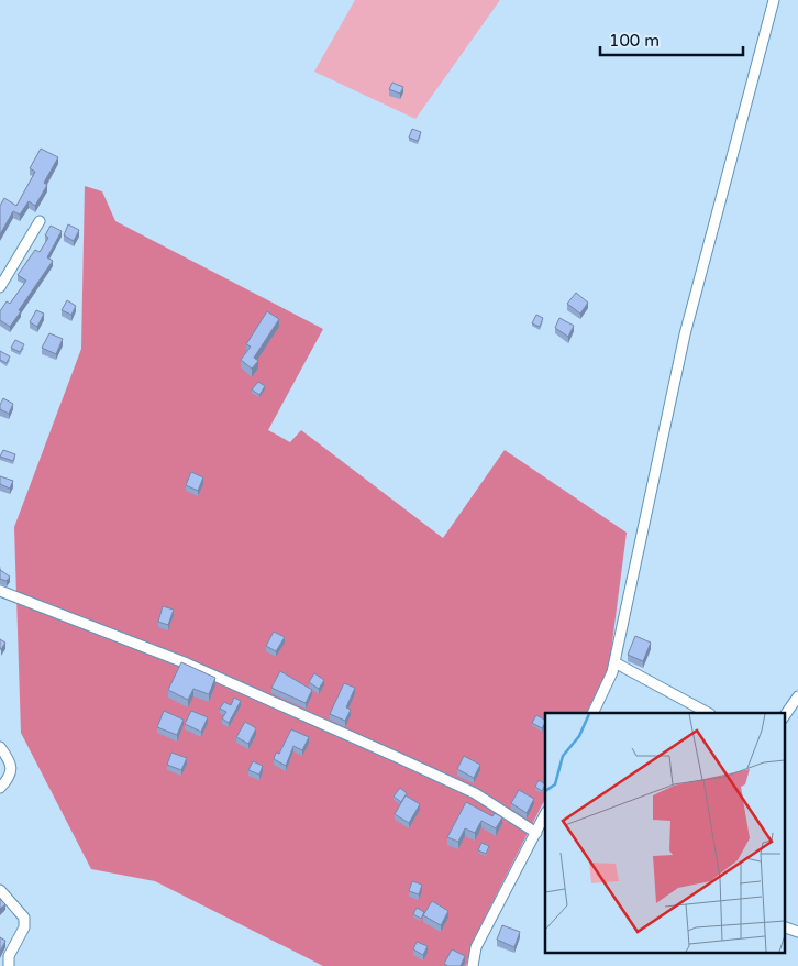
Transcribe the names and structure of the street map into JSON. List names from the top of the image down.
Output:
{
  "scale_bar": "100 m"
}
